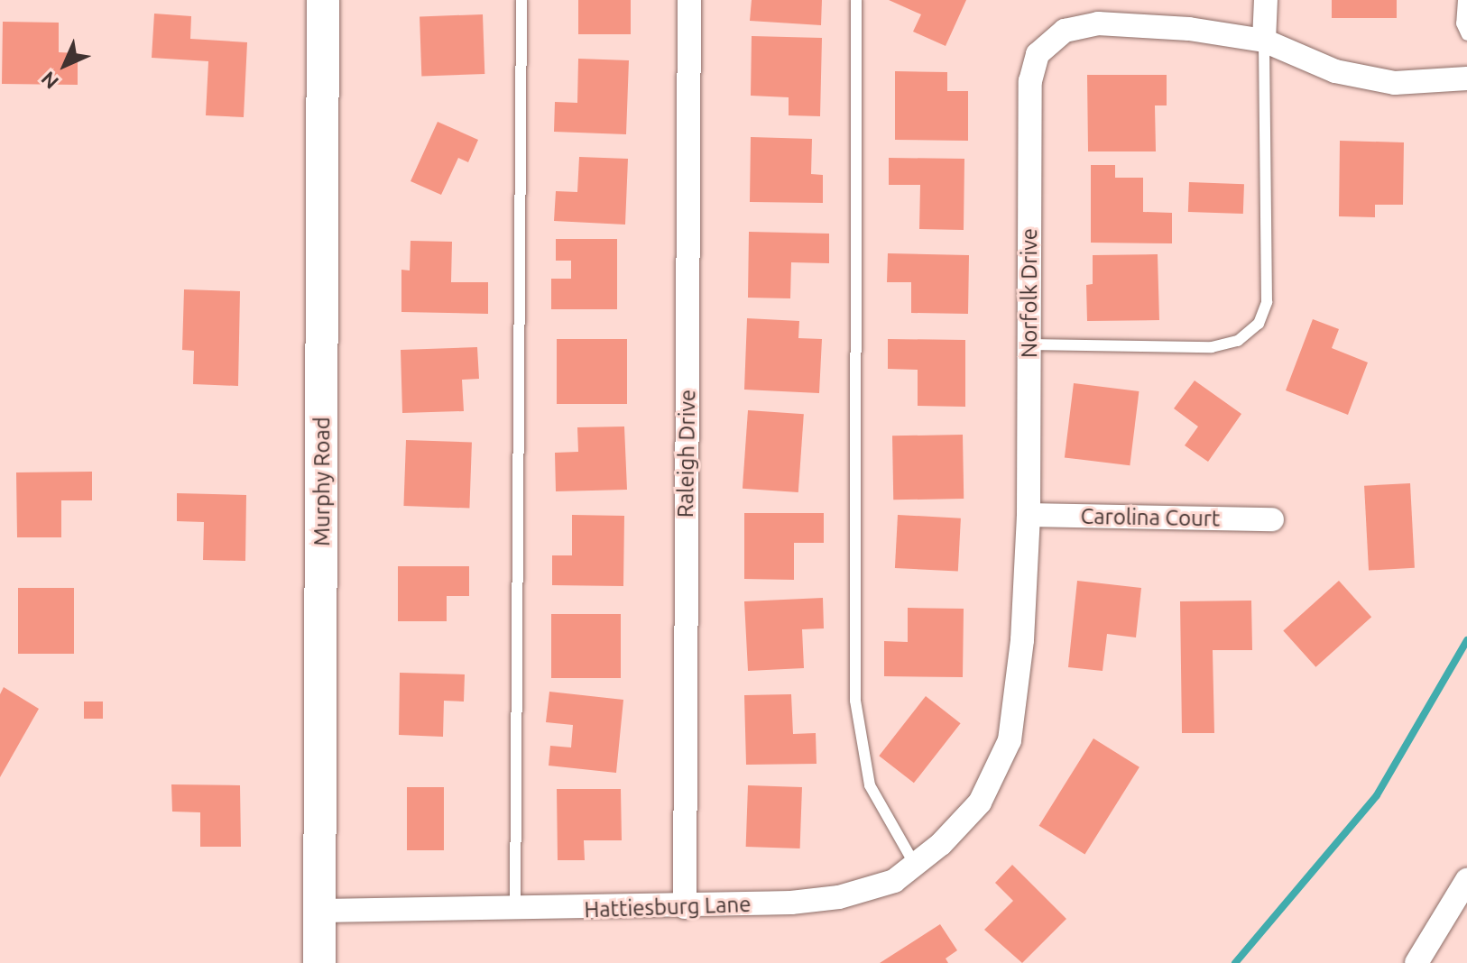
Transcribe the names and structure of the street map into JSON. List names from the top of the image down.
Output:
{
  "streets": {
    "main road": ["Murphy Road"],
    "street": [
      "Norfolk Drive",
      "Raleigh Drive",
      "Carolina Court",
      "Hattiesburg Lane"
    ]
  },
  "crossings": [
    ["Norfolk Drive", "Carolina Court"],
    ["Norfolk Drive", "Hattiesburg Lane"],
    ["Raleigh Drive", "Hattiesburg Lane"],
    ["Murphy Road", "Hattiesburg Lane"]
  ],
  "north": "bottom left"
}
